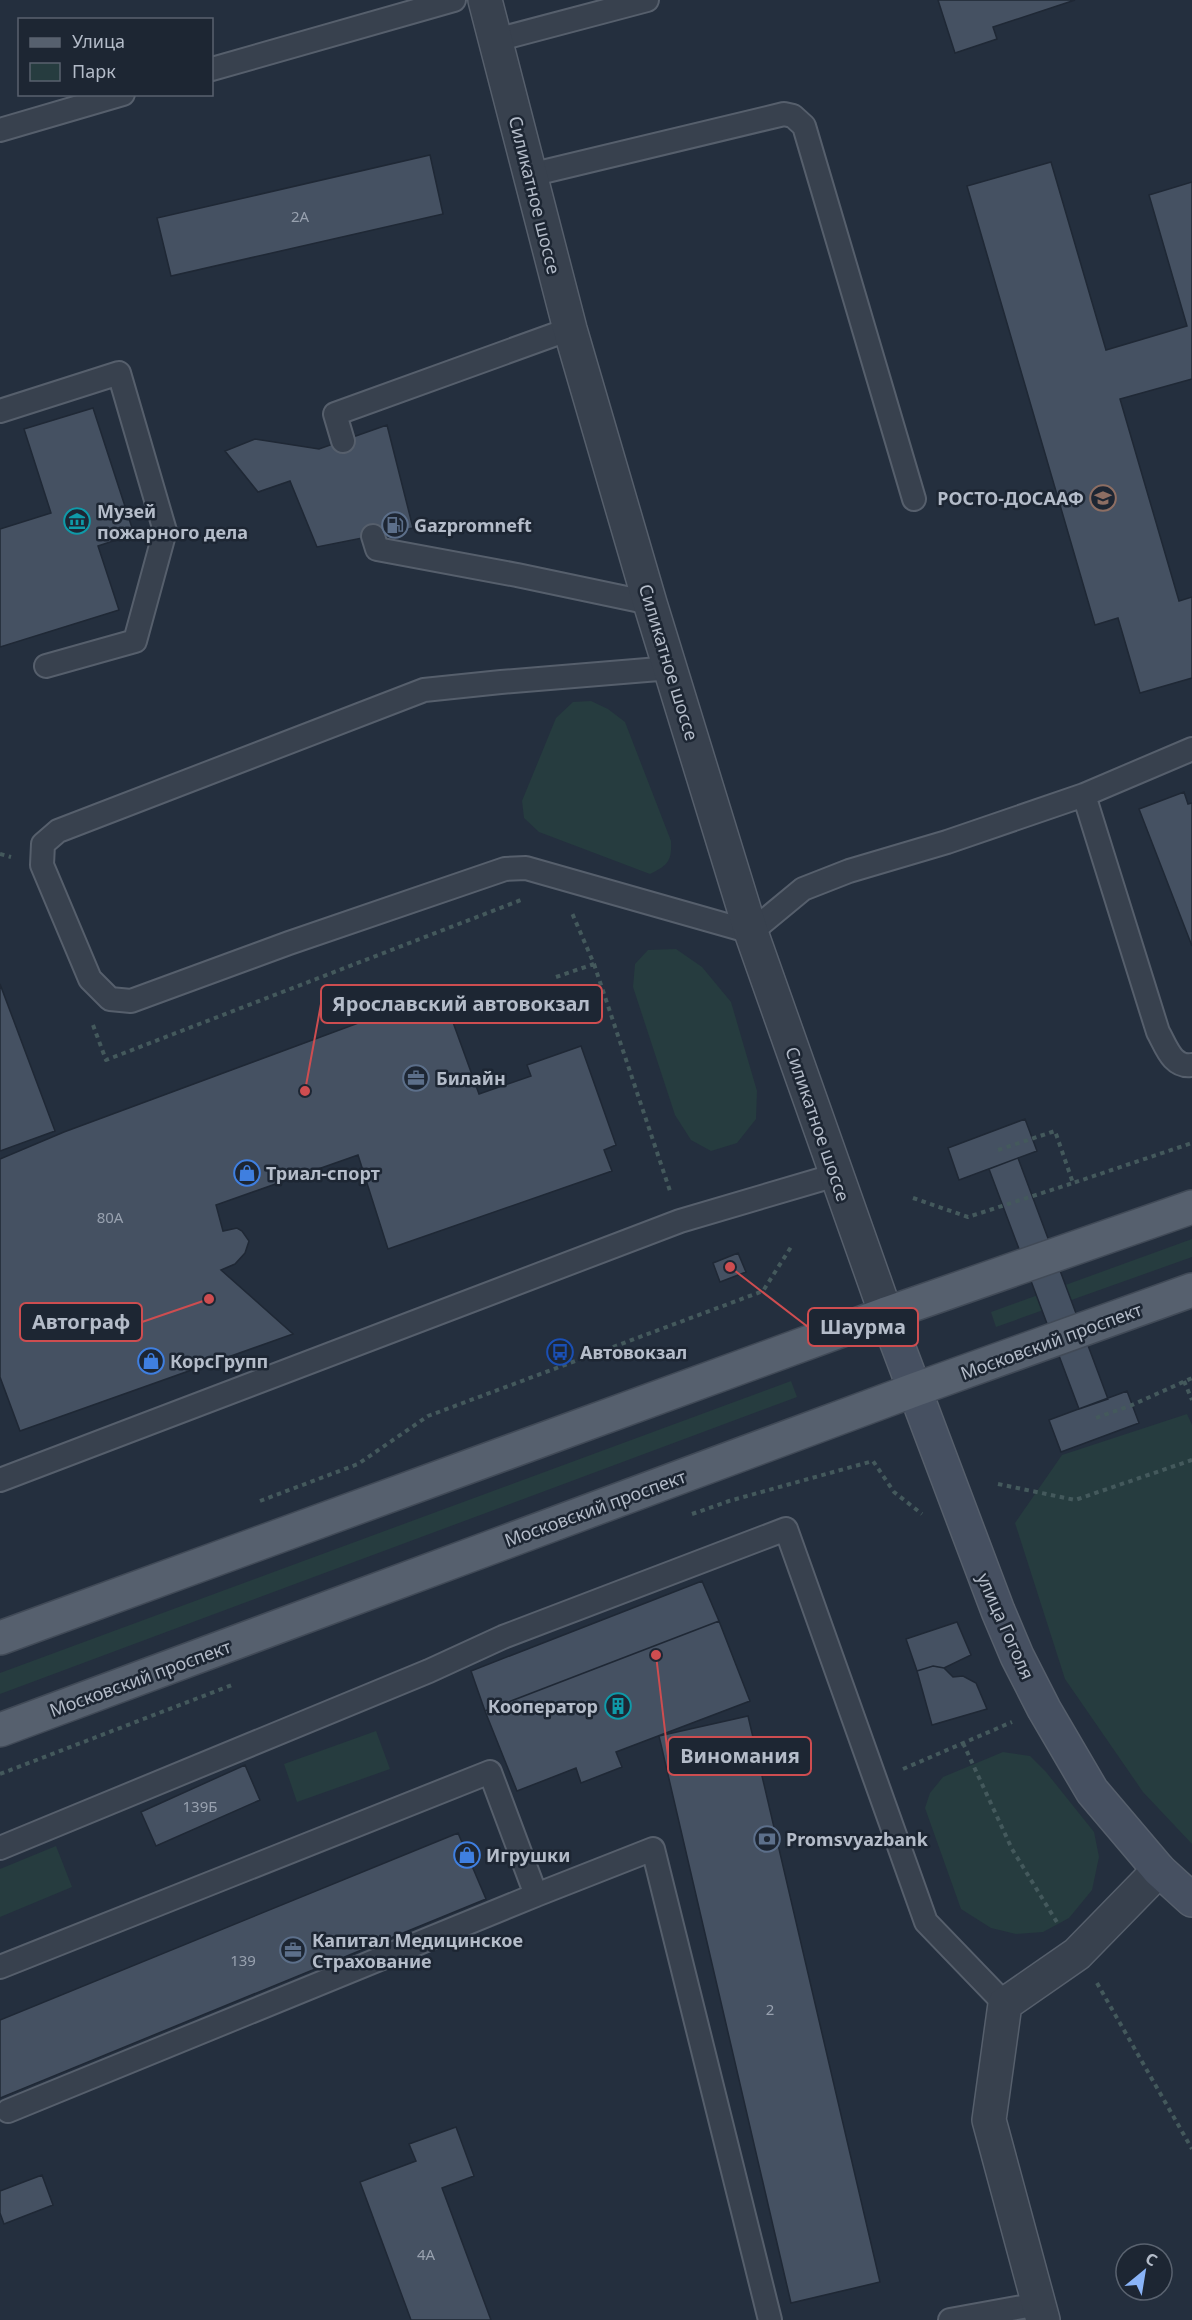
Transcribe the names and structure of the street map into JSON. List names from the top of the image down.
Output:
{
  "streets": {
    "main road": ["Московский проспект"],
    "street": ["Силикатное шоссе", "улица Гоголя"]
  },
  "crossings": [
    ["Силикатное шоссе", "улица Гоголя"],
    ["Московский проспект", "улица Гоголя"]
  ],
  "places": {
    "school or university": ["РОСТО-ДОСААФ"],
    "museum": ["Музей пожарного дела"],
    "fuel station": ["Gazpromneft"],
    "office": ["Билайн", "Капитал Медицинское Страхование"],
    "other": [
      "Ярославский автовокзал",
      "Шаурма",
      "Автограф",
      "Виномания"
    ],
    "shop": ["Триал-спорт", "КорсГрупп", "Игрушки"],
    "bus stop": ["Автовокзал"],
    "building": ["Кооператор"],
    "bank": ["Promsvyazbank"]
  },
  "house_numbers": [
    "2А",
    "80А",
    "139Б",
    "139",
    "2",
    "4А"
  ],
  "legend": ["Улица", "Парк"],
  "north": "top right"
}
